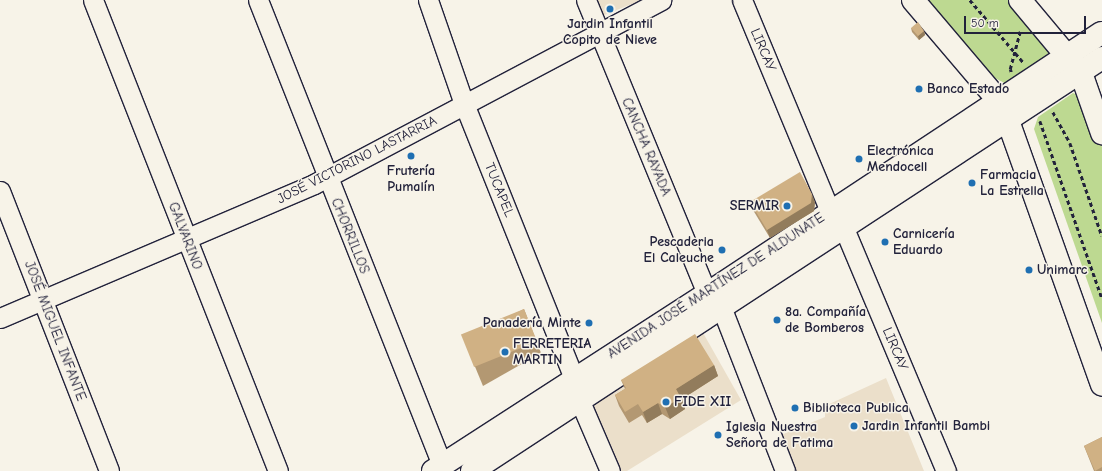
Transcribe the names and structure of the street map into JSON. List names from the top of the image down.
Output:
{
  "streets": {
    "main road": ["AVENIDA JOSÉ MARTÍNEZ DE ALDUNATE"],
    "street": [
      "LIRCAY",
      "CANCHA RAYADA",
      "JOSÉ VICTORINO LASTARRIA",
      "TUCAPEL",
      "GALVARINO",
      "CHORRILLOS",
      "JOSÉ MIGUEL INFANTE"
    ]
  },
  "crossings": [
    ["LIRCAY", "AVENIDA JOSÉ MARTÍNEZ DE ALDUNATE"],
    ["CANCHA RAYADA", "JOSÉ VICTORINO LASTARRIA"],
    ["CANCHA RAYADA", "AVENIDA JOSÉ MARTÍNEZ DE ALDUNATE"],
    ["JOSÉ VICTORINO LASTARRIA", "TUCAPEL"],
    ["JOSÉ VICTORINO LASTARRIA", "GALVARINO"],
    ["JOSÉ VICTORINO LASTARRIA", "CHORRILLOS"],
    ["JOSÉ VICTORINO LASTARRIA", "JOSÉ MIGUEL INFANTE"],
    ["TUCAPEL", "AVENIDA JOSÉ MARTÍNEZ DE ALDUNATE"],
    ["CHORRILLOS", "AVENIDA JOSÉ MARTÍNEZ DE ALDUNATE"]
  ],
  "places": [
    "Jardin Infantil Copito de Nieve",
    "Banco Estado",
    "Frutería Pumalín",
    "Electrónica Mendocell",
    "Farmacia La Estrella",
    "SERMIR",
    "Carnicería Eduardo",
    "Pescaderia El Caleuche",
    "Unimarc",
    "8a. Compañía de Bomberos",
    "Panadería Minte",
    "FERRETERIA MARTIN",
    "FIDE XII",
    "Biblioteca Publica",
    "Jardin Infantil Bambi",
    "Iglesia Nuestra Señora de Fatima"
  ],
  "scale_bar": "50 m"
}
